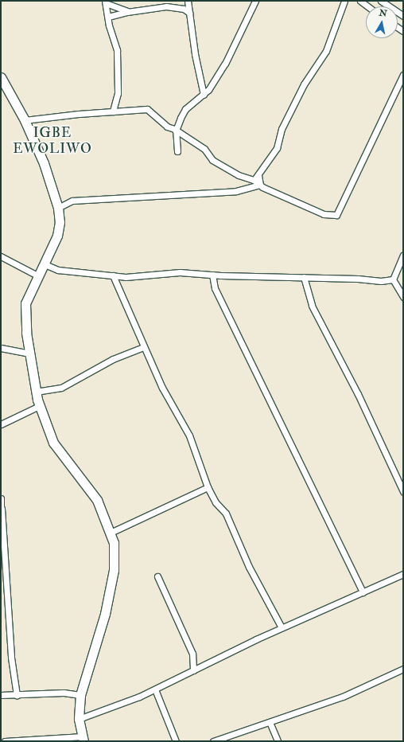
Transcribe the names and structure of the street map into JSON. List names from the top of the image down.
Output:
{
  "districts": ["IGBE EWOLIWO"],
  "north": "top"
}
